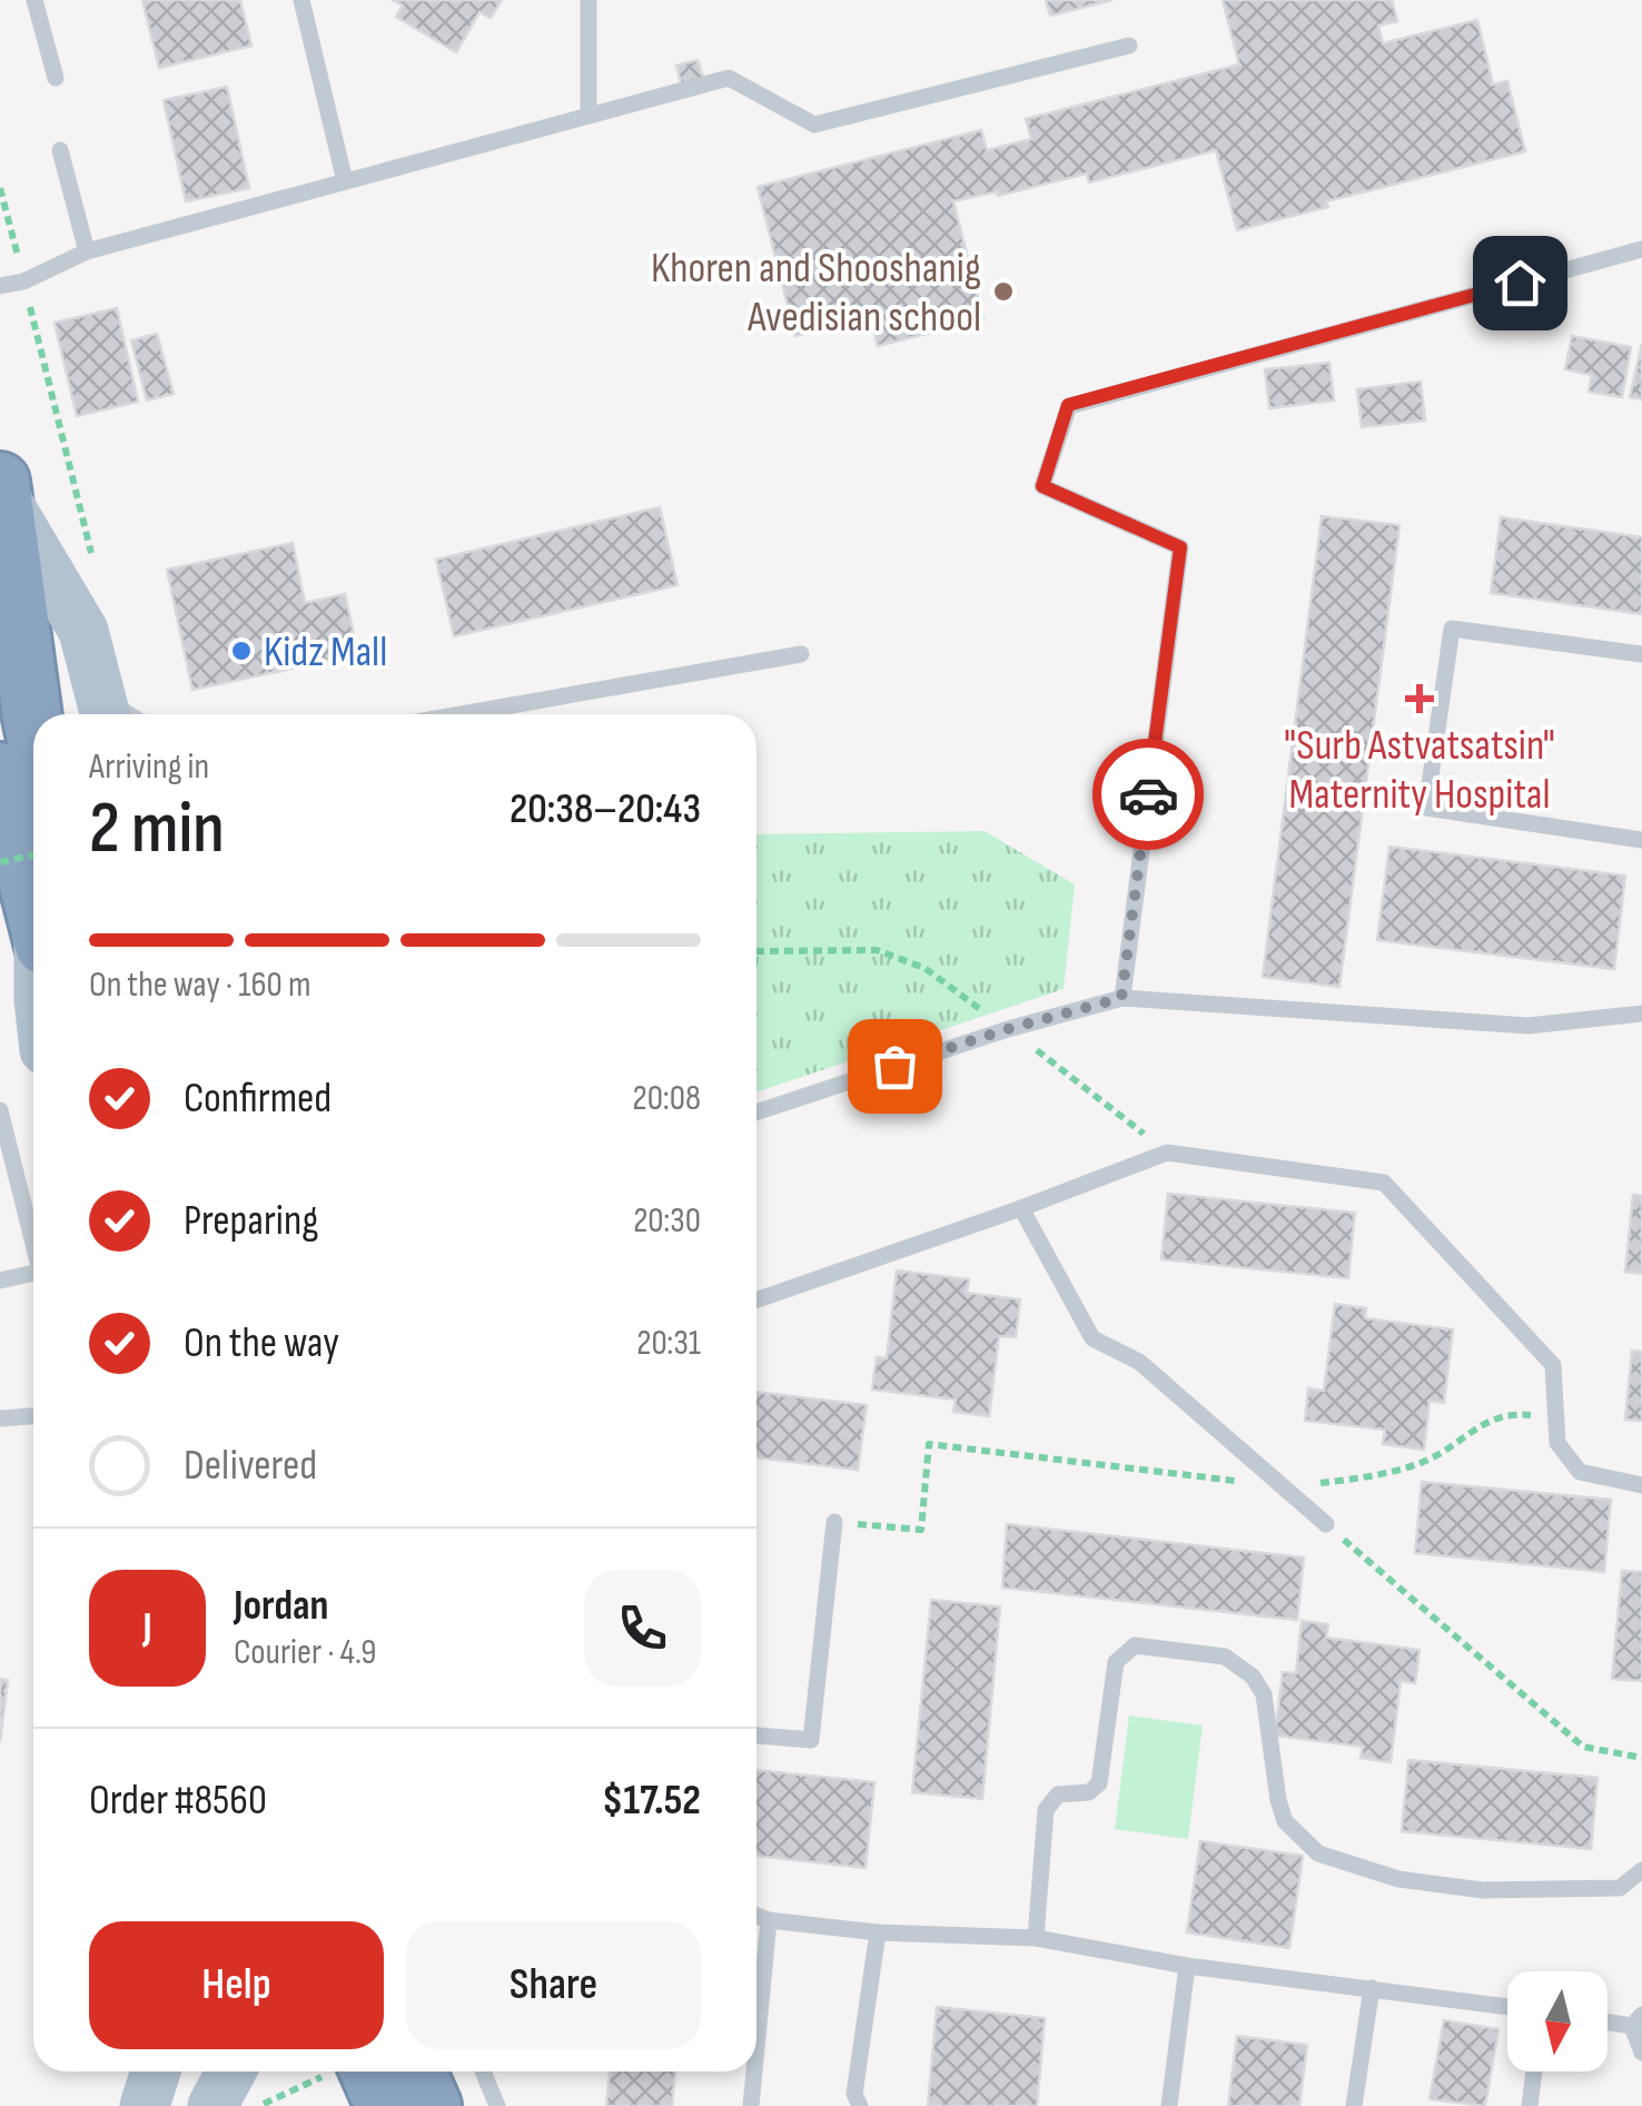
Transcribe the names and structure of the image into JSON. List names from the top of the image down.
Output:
{
  "places": {
    "other": ["Khoren and Shooshanig Avedisian school", "Kidz Mall"],
    "health": ["\"Surb Astvatsatsin\" Maternity Hospital"]
  },
  "north": "bottom",
  "page": {
    "heading": ["2 min", "Arriving in", "20:38–20:43"],
    "panel": [
      "Jordan",
      "Courier · 4.9",
      "Order #8560",
      "$17.52"
    ],
    "bar": "On the way · 160 m",
    "list": [
      ["Confirmed", "20:08"],
      ["Preparing", "20:30"],
      ["On the way", "20:31"],
      "Delivered"
    ],
    "round": "J",
    "buttons": ["Help", "Share"]
  }
}
